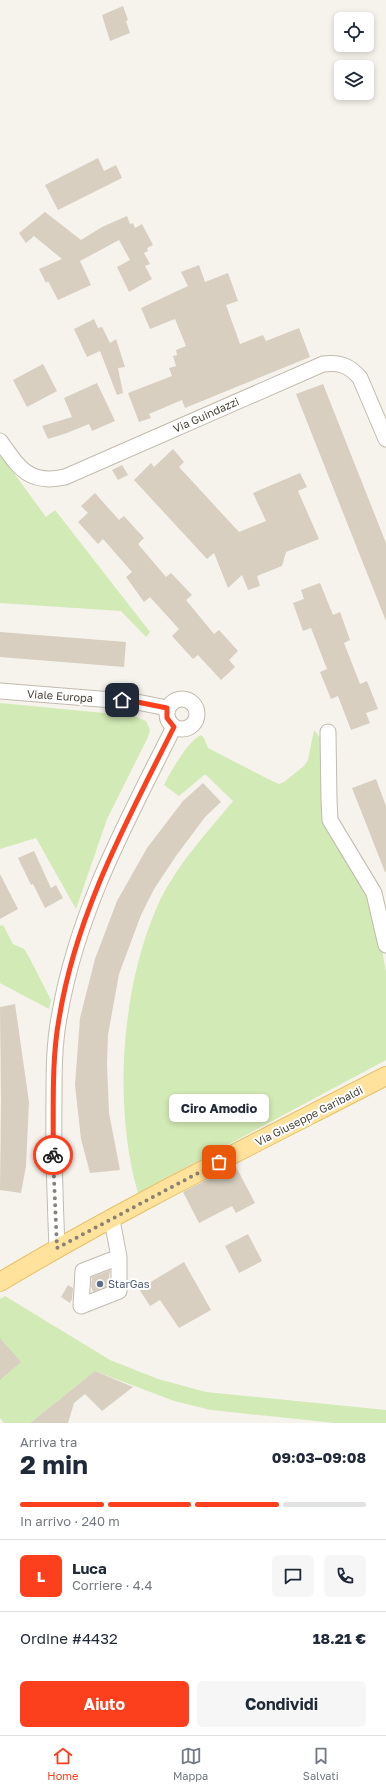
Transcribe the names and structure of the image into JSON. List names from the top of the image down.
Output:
{
  "streets": {
    "main road": ["Via Giuseppe Garibaldi"],
    "street": ["Via Guindazzi", "Viale Europa"]
  },
  "places": ["Ciro Amodio", "StarGas"],
  "page": {
    "bubble": "Ciro Amodio",
    "heading": ["2 min", "Arriva tra", "09:03–09:08"],
    "panel": [
      "Luca",
      "Corriere · 4.4",
      "Ordine #4432",
      "18.21 €"
    ],
    "bar": "In arrivo · 240 m",
    "round": "L",
    "buttons": ["Aiuto", "Condividi"],
    "tabs": ["Home", "Mappa", "Salvati"]
  }
}
